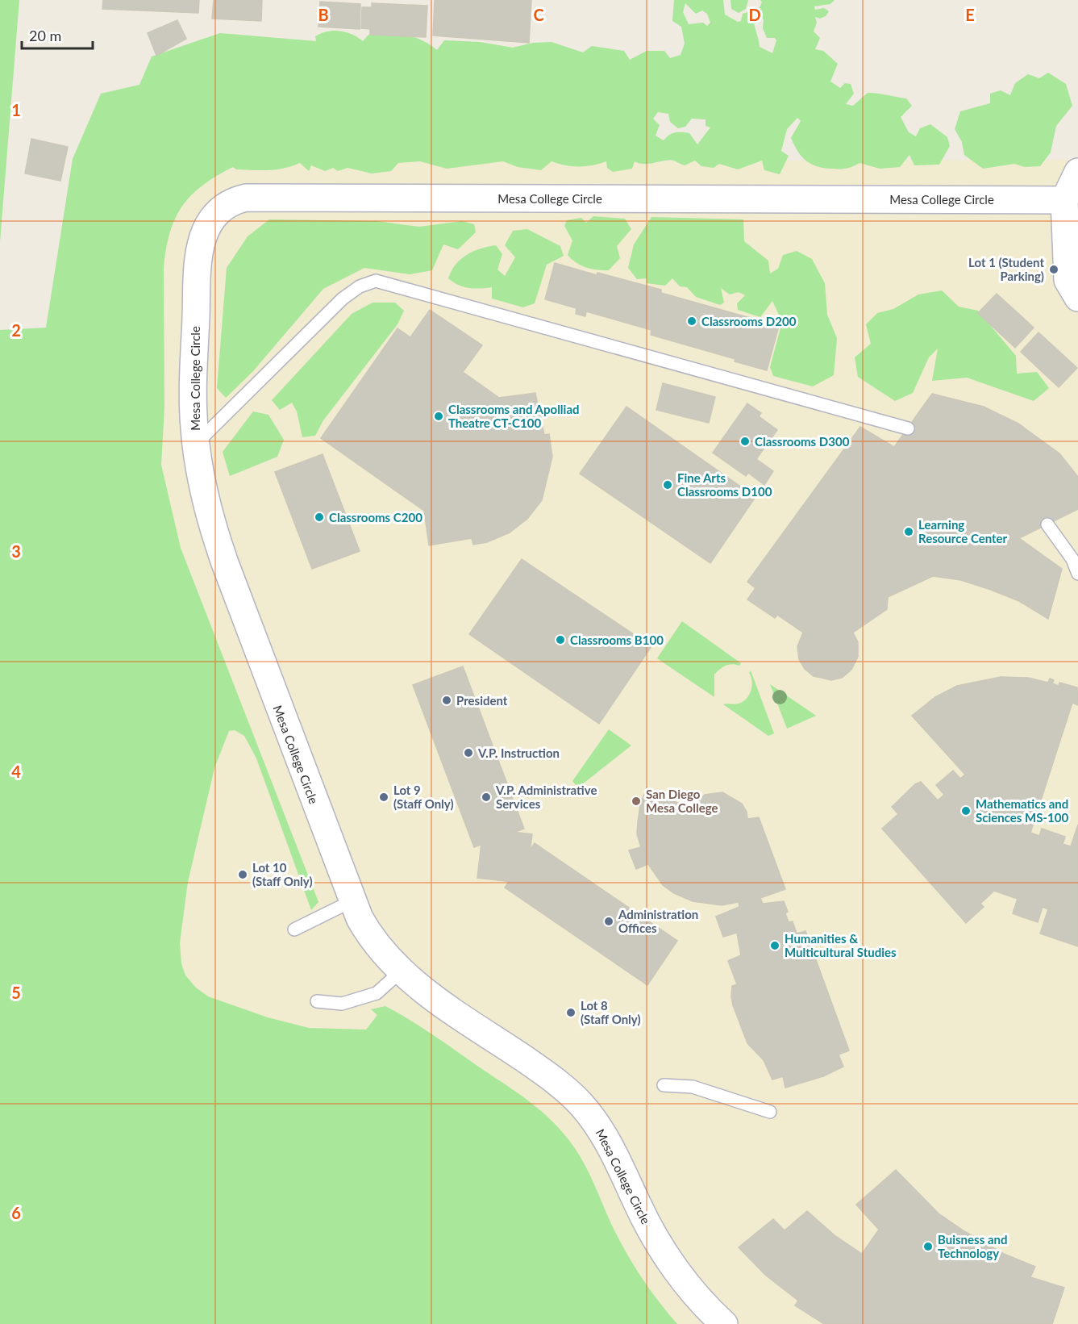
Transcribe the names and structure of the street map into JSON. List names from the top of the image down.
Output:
{
  "streets": {
    "street": ["Mesa College Circle"]
  },
  "places": [
    "Lot 1 (Student Parking)",
    "Classrooms D200",
    "Classrooms and Apolliad Theatre CT-C100",
    "Classrooms D300",
    "Fine Arts Classrooms D100",
    "Classrooms C200",
    "Learning Resource Center",
    "Classrooms B100",
    "President",
    "V.P. Instruction",
    "Lot 9 (Staff Only)",
    "V.P. Administrative Services",
    "San Diego Mesa College",
    "Mathematics and Sciences MS-100",
    "Lot 10 (Staff Only)",
    "Administration Offices",
    "Humanities & Multicultural Studies",
    "Lot 8 (Staff Only)",
    "Buisness and Technology"
  ],
  "scale_bar": "20 m",
  "grid": {
    "columns": [
      "B",
      "C",
      "D",
      "E"
    ],
    "rows": [
      "1",
      "2",
      "3",
      "4",
      "5",
      "6"
    ]
  }
}
